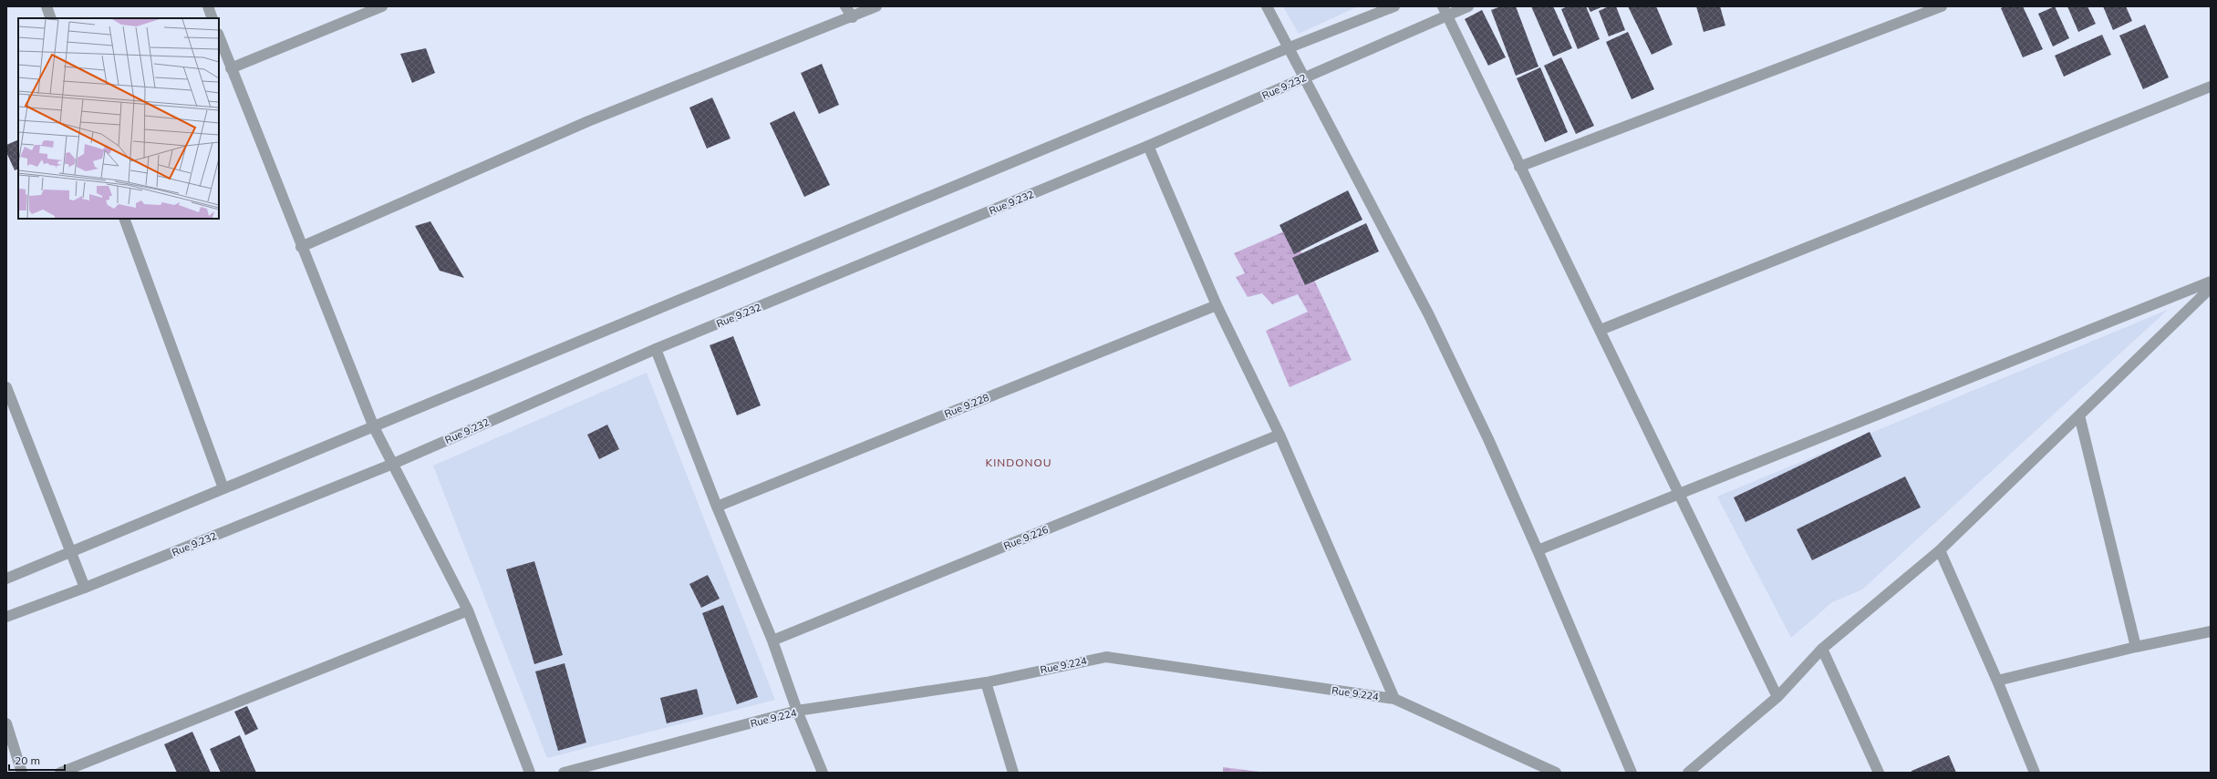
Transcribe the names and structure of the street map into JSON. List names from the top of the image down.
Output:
{
  "streets": {
    "street": [
      "Rue 9.232",
      "Rue 9.228",
      "Rue 9.226",
      "Rue 9.224"
    ]
  },
  "districts": ["KINDONOU"],
  "scale_bar": "20 m"
}
